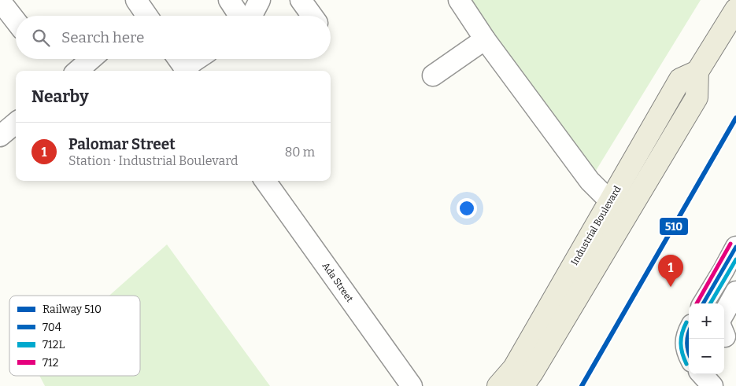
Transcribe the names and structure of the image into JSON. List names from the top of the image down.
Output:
{
  "streets": {
    "main road": ["Industrial Boulevard"],
    "street": ["Ada Street"]
  },
  "lines": [
    "rail line 510",
    "transit line 712",
    "transit line 704",
    "transit line 712L"
  ],
  "legend": [
    "Railway 510",
    "704",
    "712L",
    "712"
  ],
  "page": {
    "search": "Search here",
    "heading": "Nearby",
    "list": [
      {
        "mark": "1",
        "name": "Palomar Street",
        "note": "Station · Industrial Boulevard",
        "value": "80 m"
      }
    ],
    "pins": "1",
    "map_buttons": ["+", "−"]
  }
}
